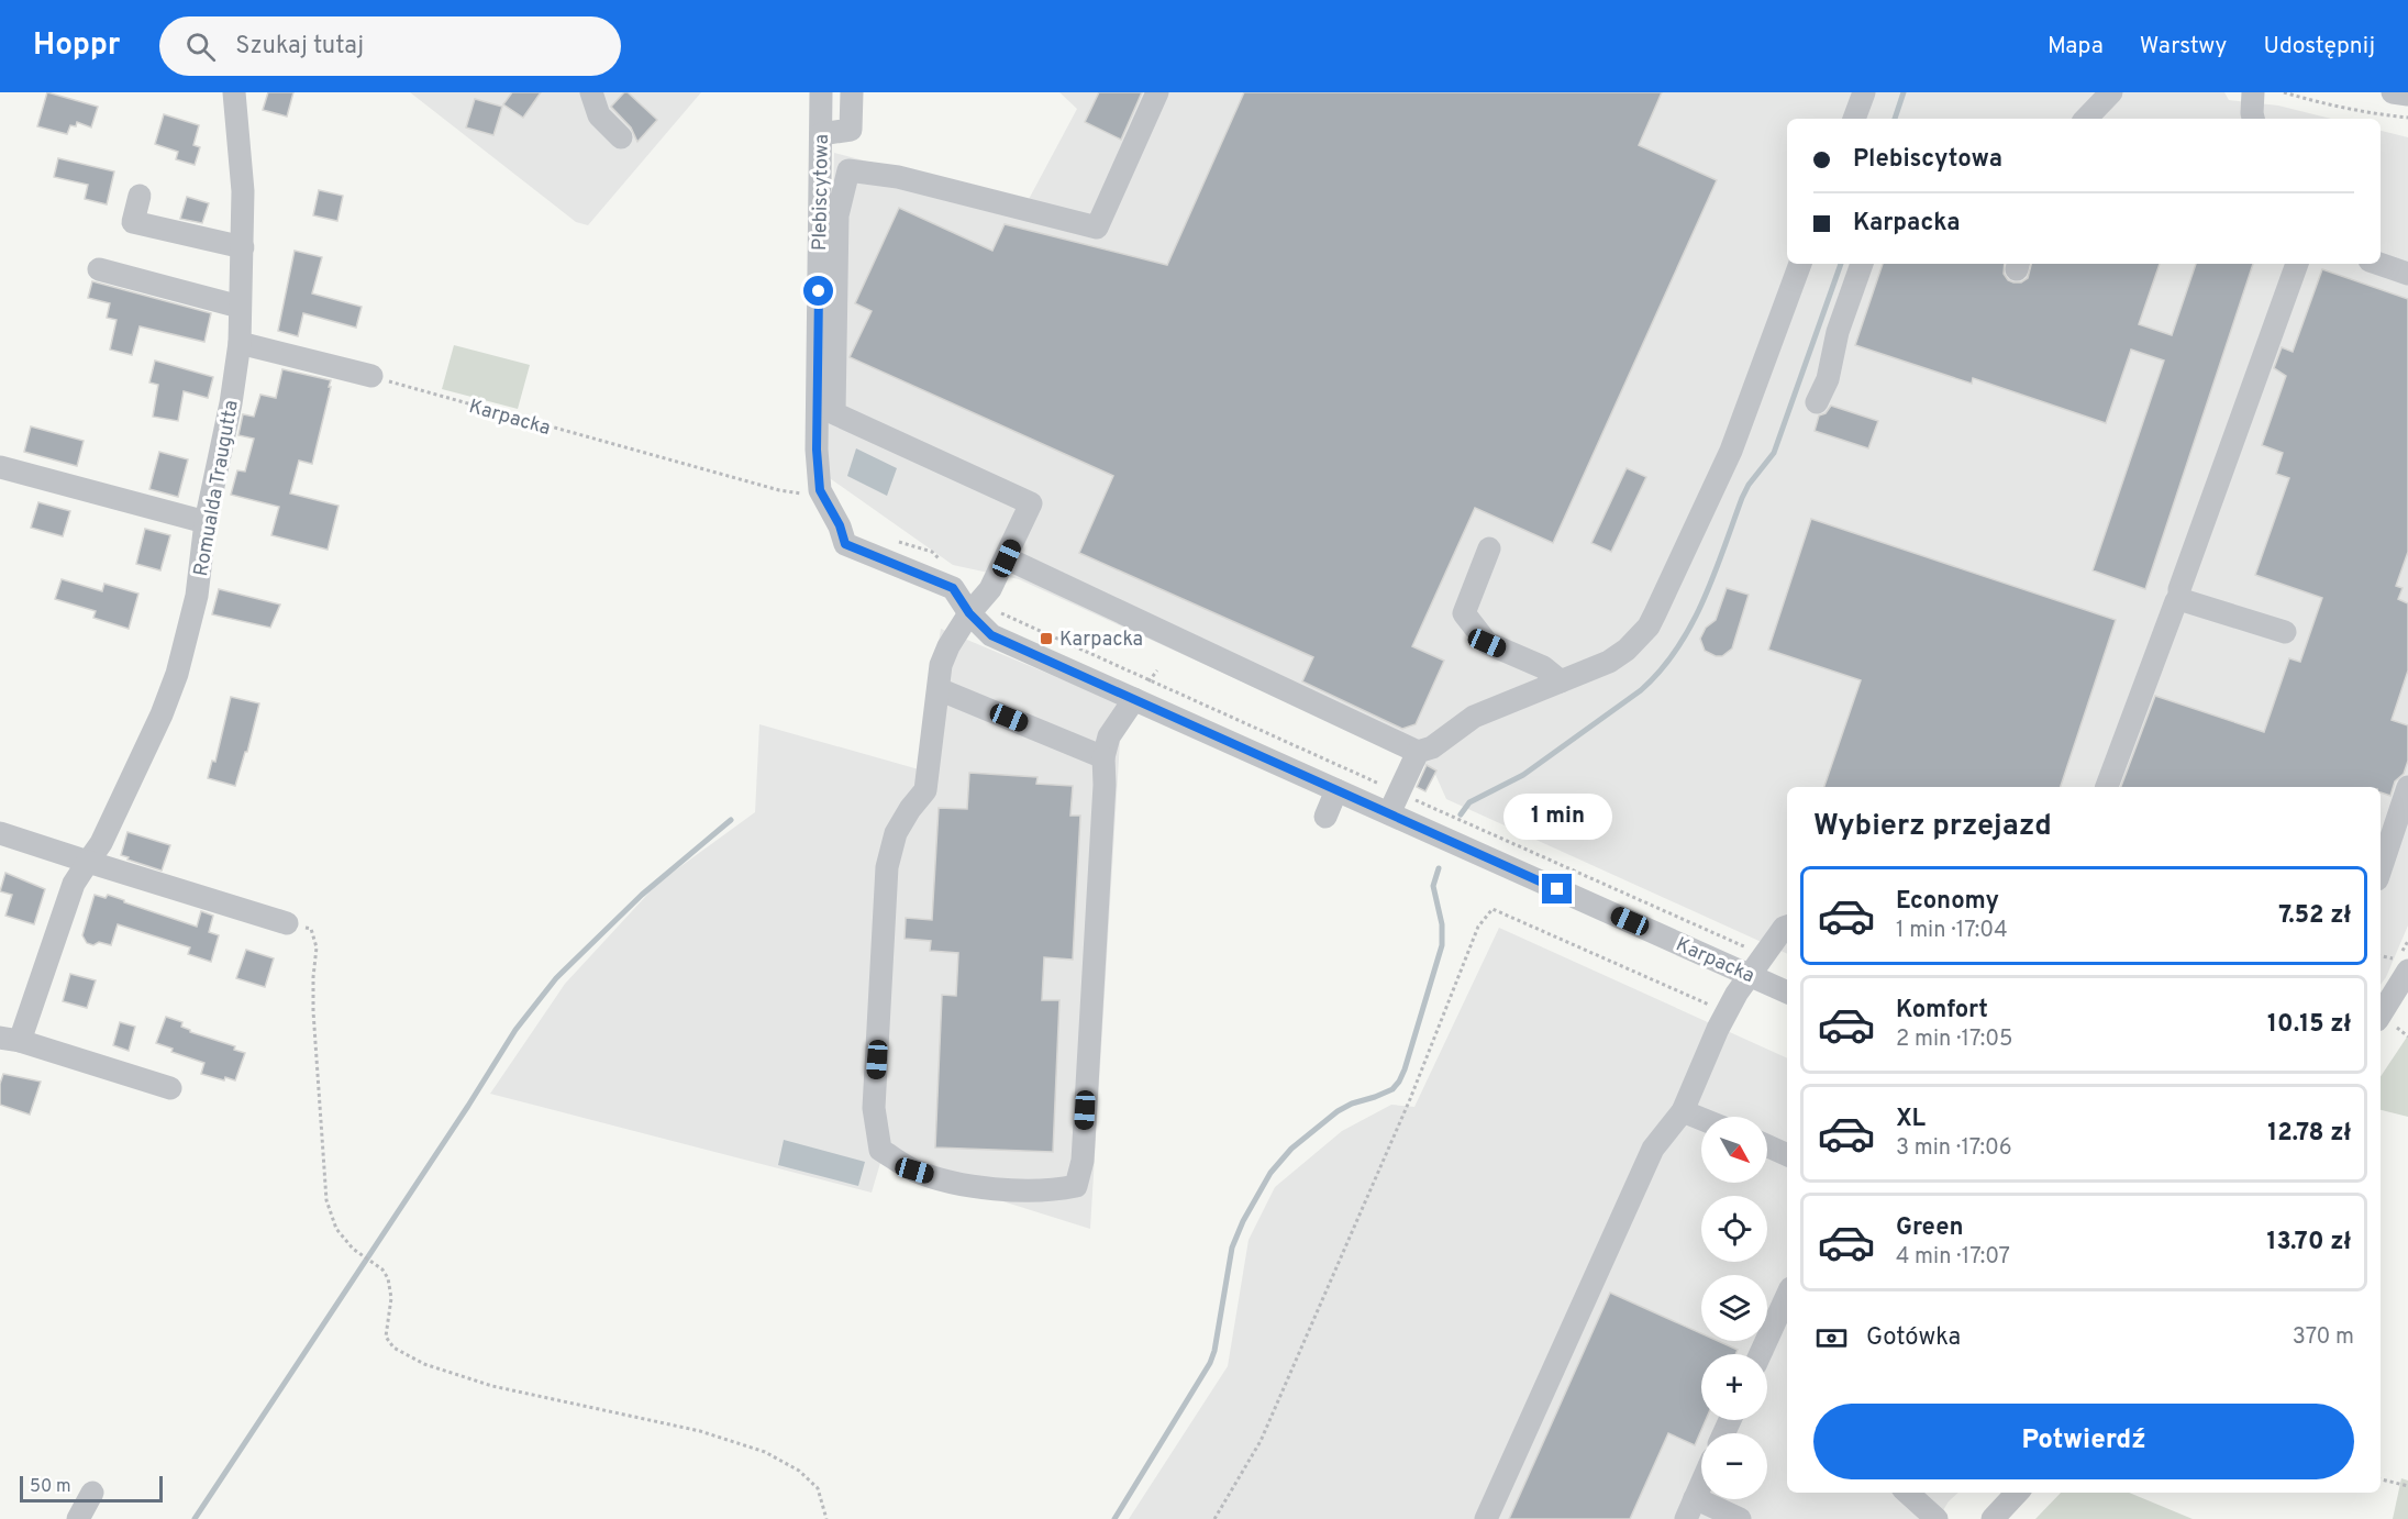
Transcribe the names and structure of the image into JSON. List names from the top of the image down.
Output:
{
  "streets": {
    "street": ["Plebiscytowa", "Karpacka", "Romualda Traugutta"]
  },
  "crossings": [
    ["Plebiscytowa", "Karpacka"]
  ],
  "places": {
    "transit": ["Karpacka"]
  },
  "scale_bar": "50 m",
  "north": "bottom right",
  "page": {
    "header": "Hoppr",
    "search": "Szukaj tutaj",
    "nav": ["Mapa", "Warstwy", "Udostępnij"],
    "banner": ["Plebiscytowa", "Karpacka"],
    "heading": "Wybierz przejazd",
    "bubble": "1 min",
    "list": [
      {
        "name": "Economy",
        "note": "1 min · 17:04",
        "value": "7.52 zł"
      },
      {
        "name": "Komfort",
        "note": "2 min · 17:05",
        "value": "10.15 zł"
      },
      {
        "name": "XL",
        "note": "3 min · 17:06",
        "value": "12.78 zł"
      },
      {
        "name": "Green",
        "note": "4 min · 17:07",
        "value": "13.70 zł"
      }
    ],
    "map_buttons": ["+", "−"],
    "pay": ["Gotówka", "370 m"],
    "buttons": "Potwierdź",
    "scale": "50 m"
  }
}
